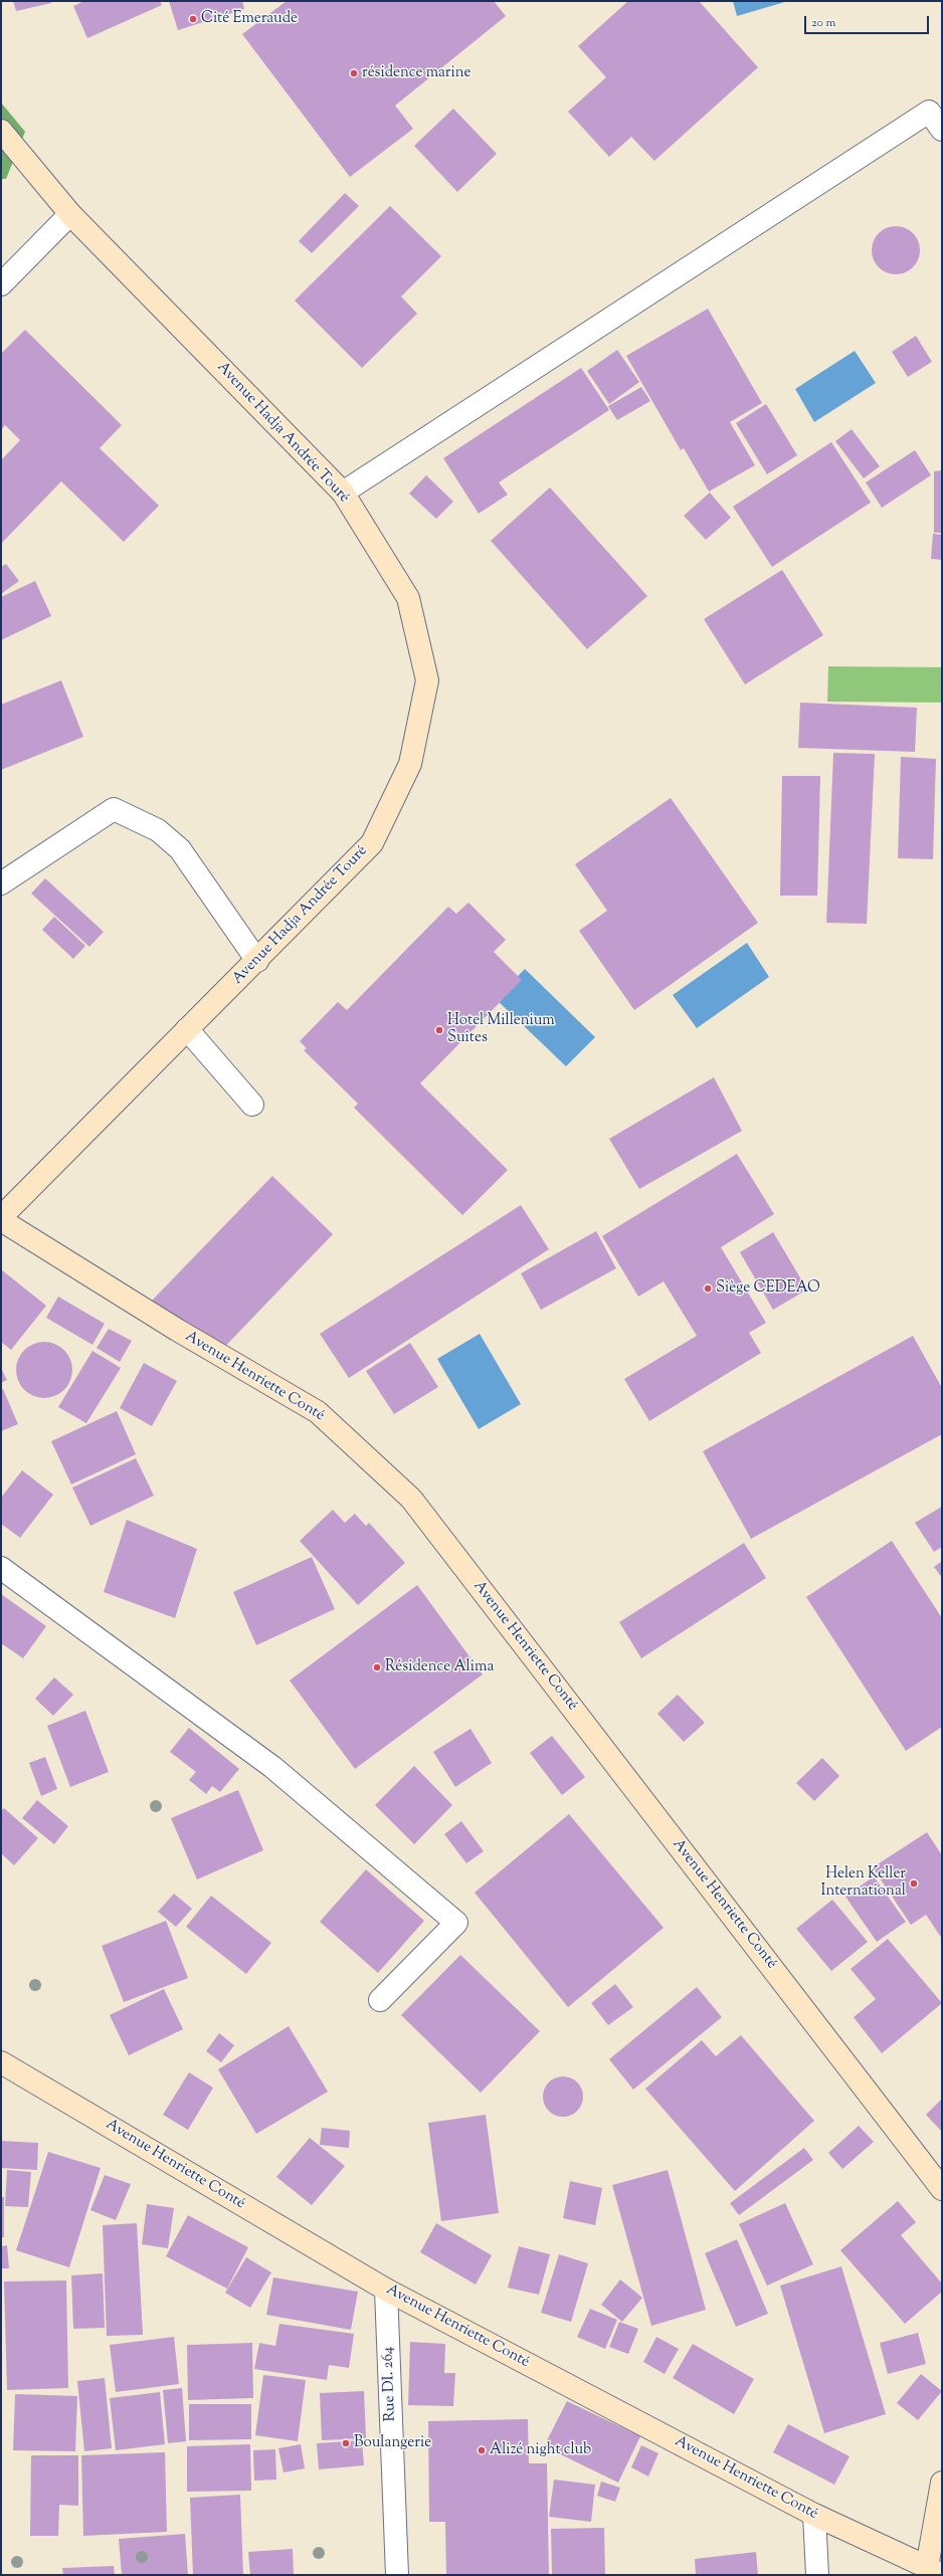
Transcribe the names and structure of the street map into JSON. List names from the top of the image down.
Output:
{
  "streets": {
    "main road": ["Avenue Hadja Andrée Touré", "Avenue Henriette Conté"],
    "street": ["Rue DI. 264"]
  },
  "crossings": [
    ["Avenue Hadja Andrée Touré", "Avenue Henriette Conté"],
    ["Avenue Henriette Conté", "Rue DI. 264"]
  ],
  "places": [
    "Cité Emeraude",
    "résidence marine",
    "Hotel Millenium Suites",
    "Siège CEDEAO",
    "Résidence Alima",
    "Helen Keller International",
    "Boulangerie",
    "Alizé night club"
  ],
  "scale_bar": "20 m"
}
